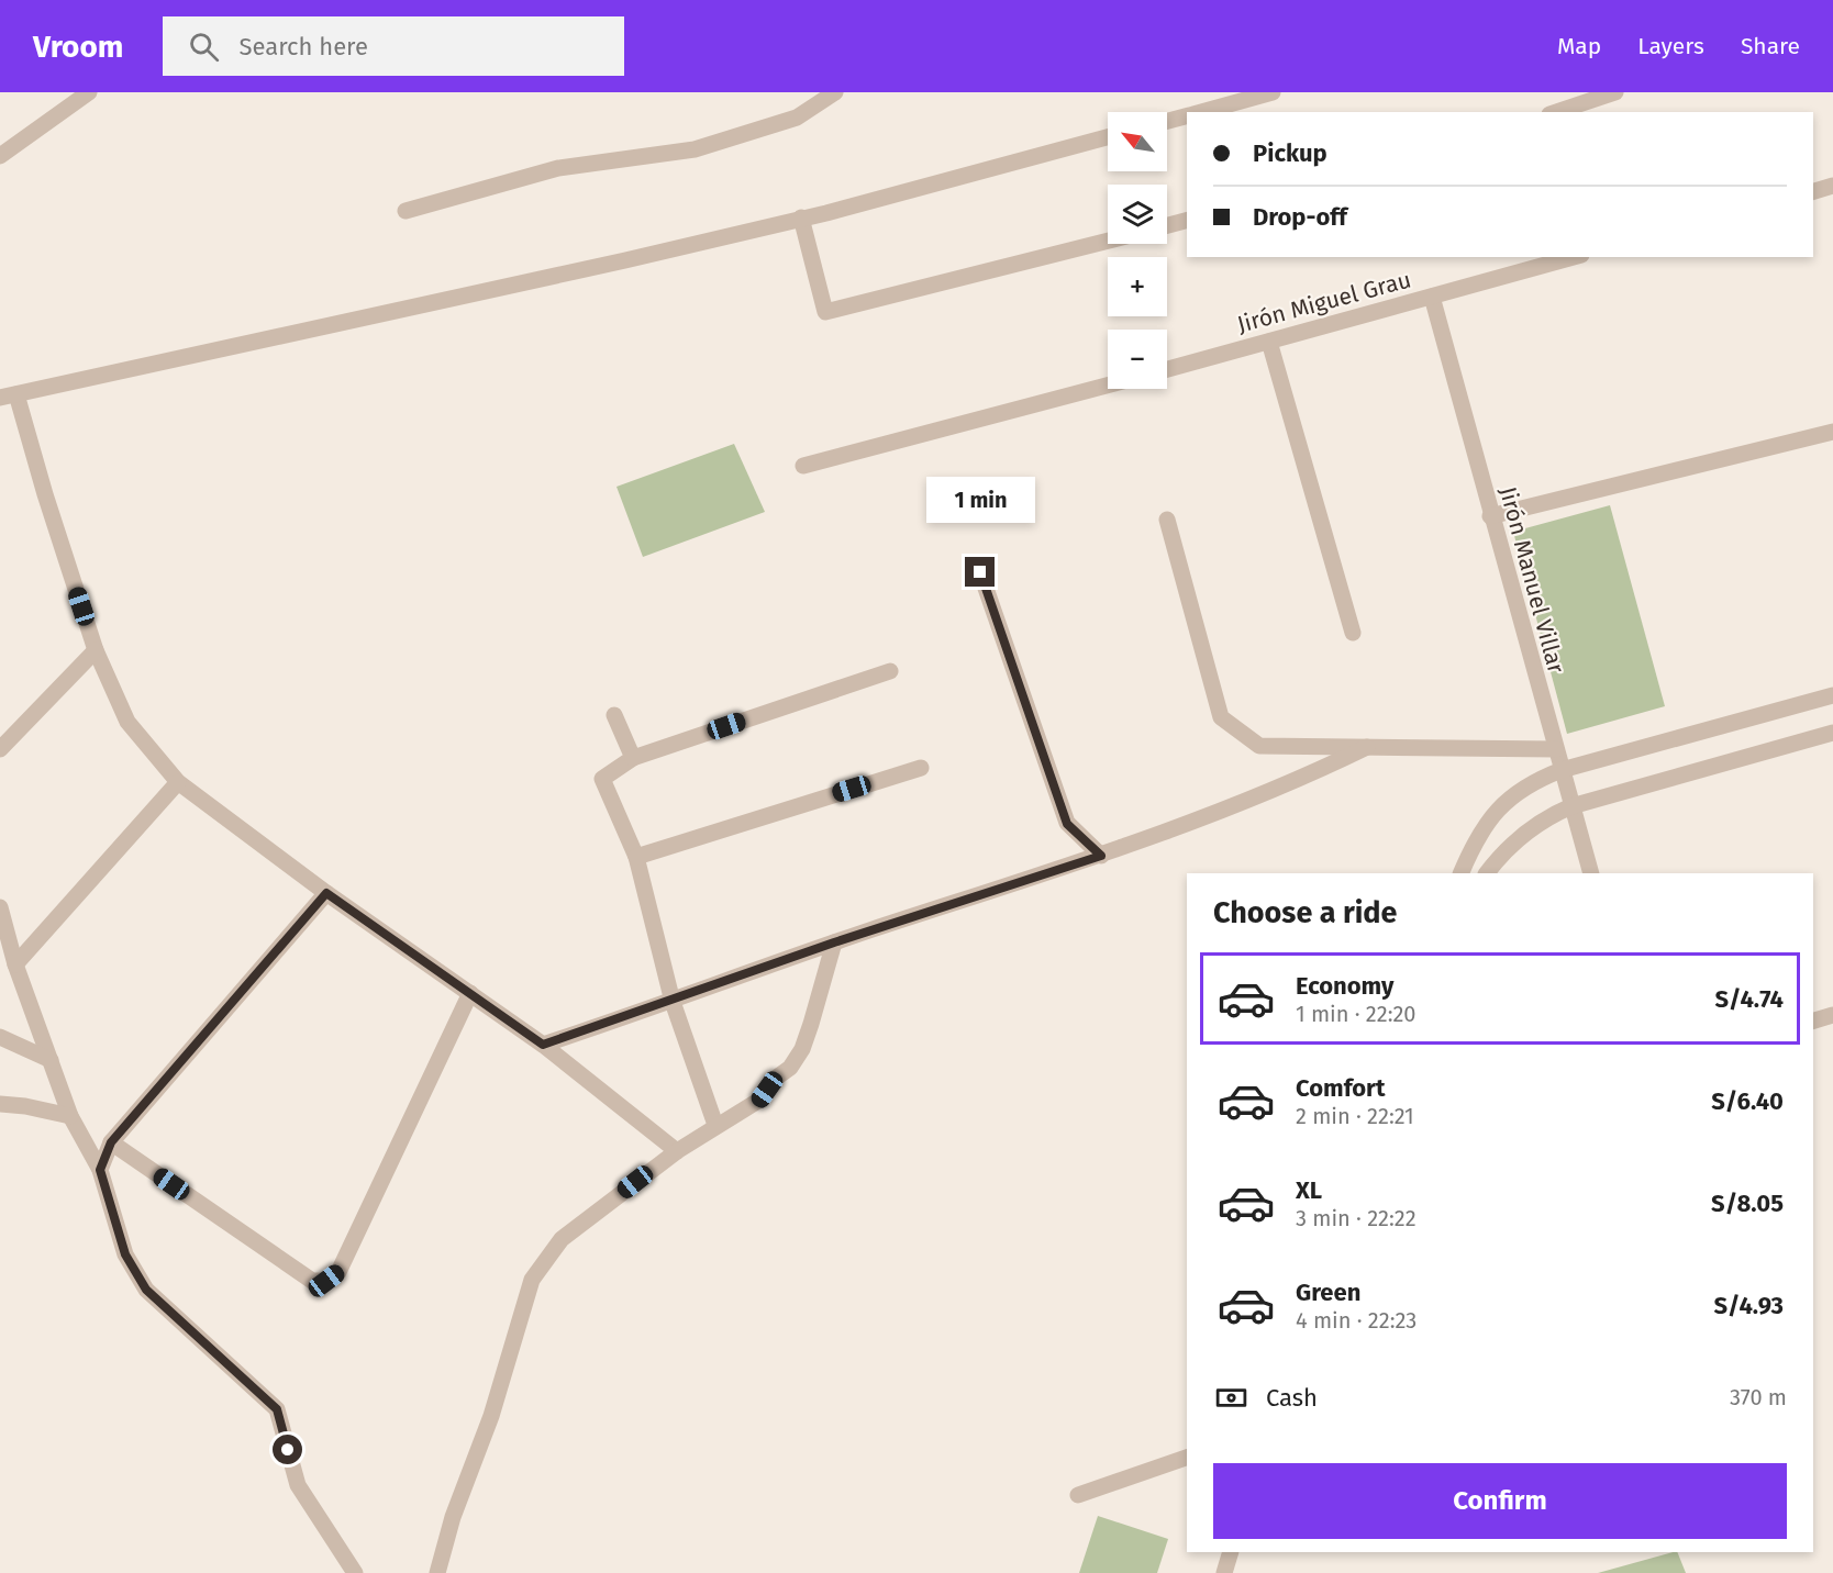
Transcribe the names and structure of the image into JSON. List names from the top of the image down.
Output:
{
  "streets": {
    "street": ["Jirón Miguel Grau", "Jirón Manuel Villar"]
  },
  "crossings": [
    ["Jirón Miguel Grau", "Jirón Manuel Villar"]
  ],
  "north": "top left",
  "page": {
    "header": "Vroom",
    "search": "Search here",
    "nav": ["Map", "Layers", "Share"],
    "map_buttons": ["+", "−"],
    "banner": ["Pickup", "Drop-off"],
    "bubble": "1 min",
    "heading": "Choose a ride",
    "list": [
      {
        "name": "Economy",
        "note": "1 min · 22:20",
        "value": "S/4.74"
      },
      {
        "name": "Comfort",
        "note": "2 min · 22:21",
        "value": "S/6.40"
      },
      {
        "name": "XL",
        "note": "3 min · 22:22",
        "value": "S/8.05"
      },
      {
        "name": "Green",
        "note": "4 min · 22:23",
        "value": "S/4.93"
      }
    ],
    "pay": ["Cash", "370 m"],
    "buttons": "Confirm"
  }
}
